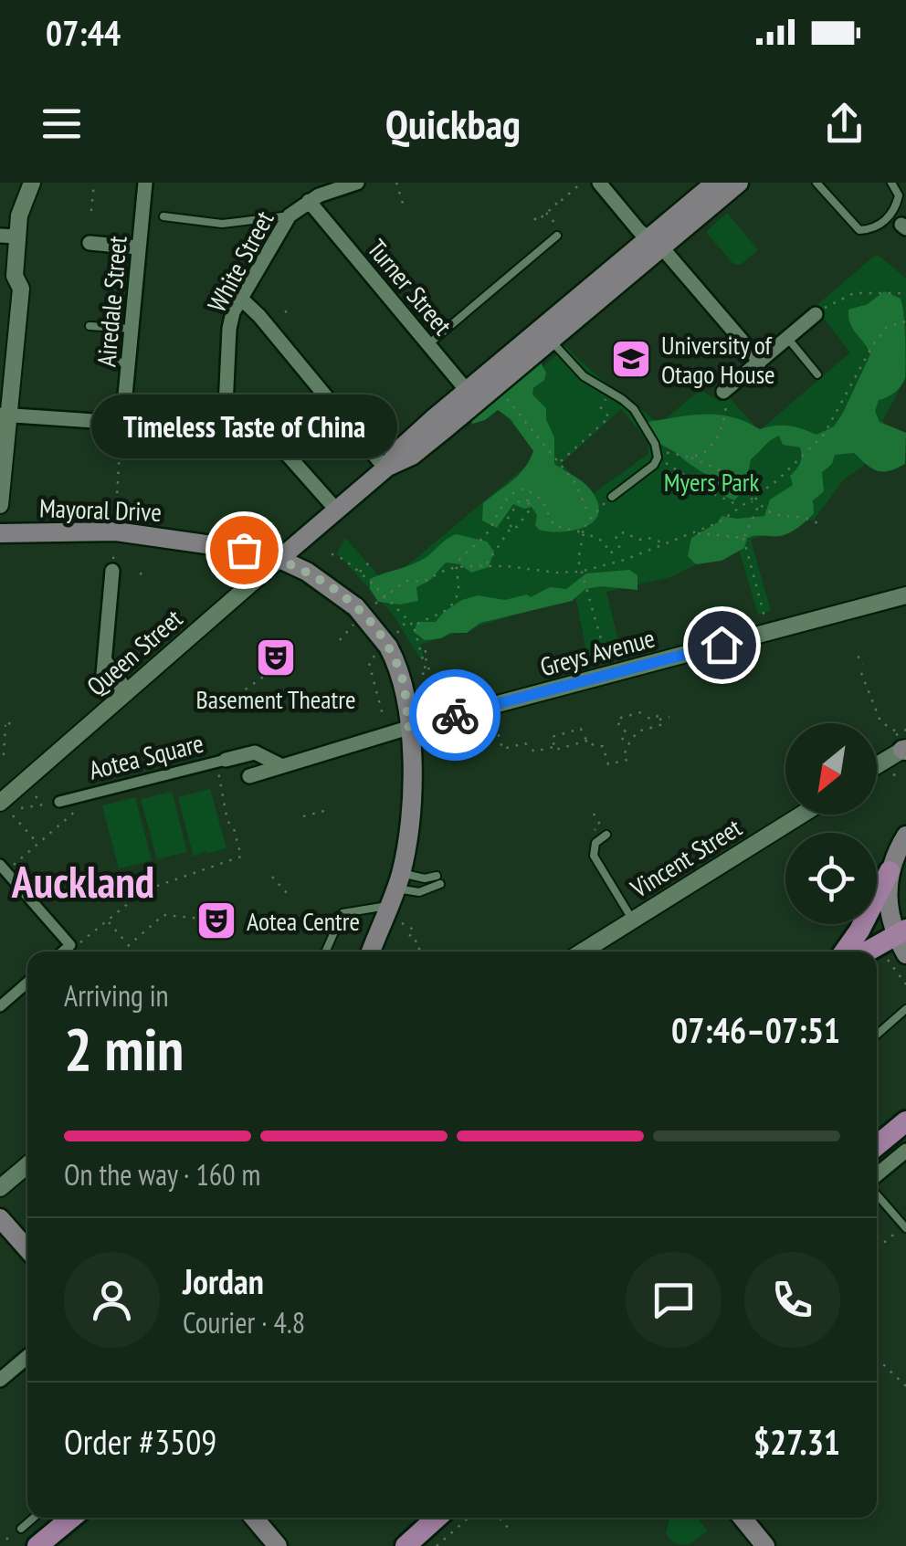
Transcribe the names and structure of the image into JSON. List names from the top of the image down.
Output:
{
  "streets": {
    "main road": ["Mayoral Drive", "Queen Street"],
    "street": [
      "White Street",
      "Turner Street",
      "Airedale Street",
      "Greys Avenue",
      "Aotea Square",
      "Vincent Street"
    ]
  },
  "crossings": [
    ["White Street", "Turner Street"],
    ["Turner Street", "Queen Street"],
    ["Mayoral Drive", "Queen Street"],
    ["Mayoral Drive", "Greys Avenue"],
    ["Greys Avenue", "Aotea Square"]
  ],
  "districts": ["Auckland"],
  "parks": ["Myers Park"],
  "places": {
    "school or university": ["University of Otago House"],
    "other": ["Timeless Taste of China"],
    "theatre": ["Basement Theatre", "Aotea Centre"]
  },
  "north": "bottom left",
  "page": {
    "status": "07:44",
    "header": "Quickbag",
    "bubble": "Timeless Taste of China",
    "heading": ["2 min", "Arriving in", "07:46–07:51"],
    "panel": [
      "Jordan",
      "Courier · 4.8",
      "Order #3509",
      "$27.31"
    ],
    "bar": "On the way · 160 m"
  }
}
